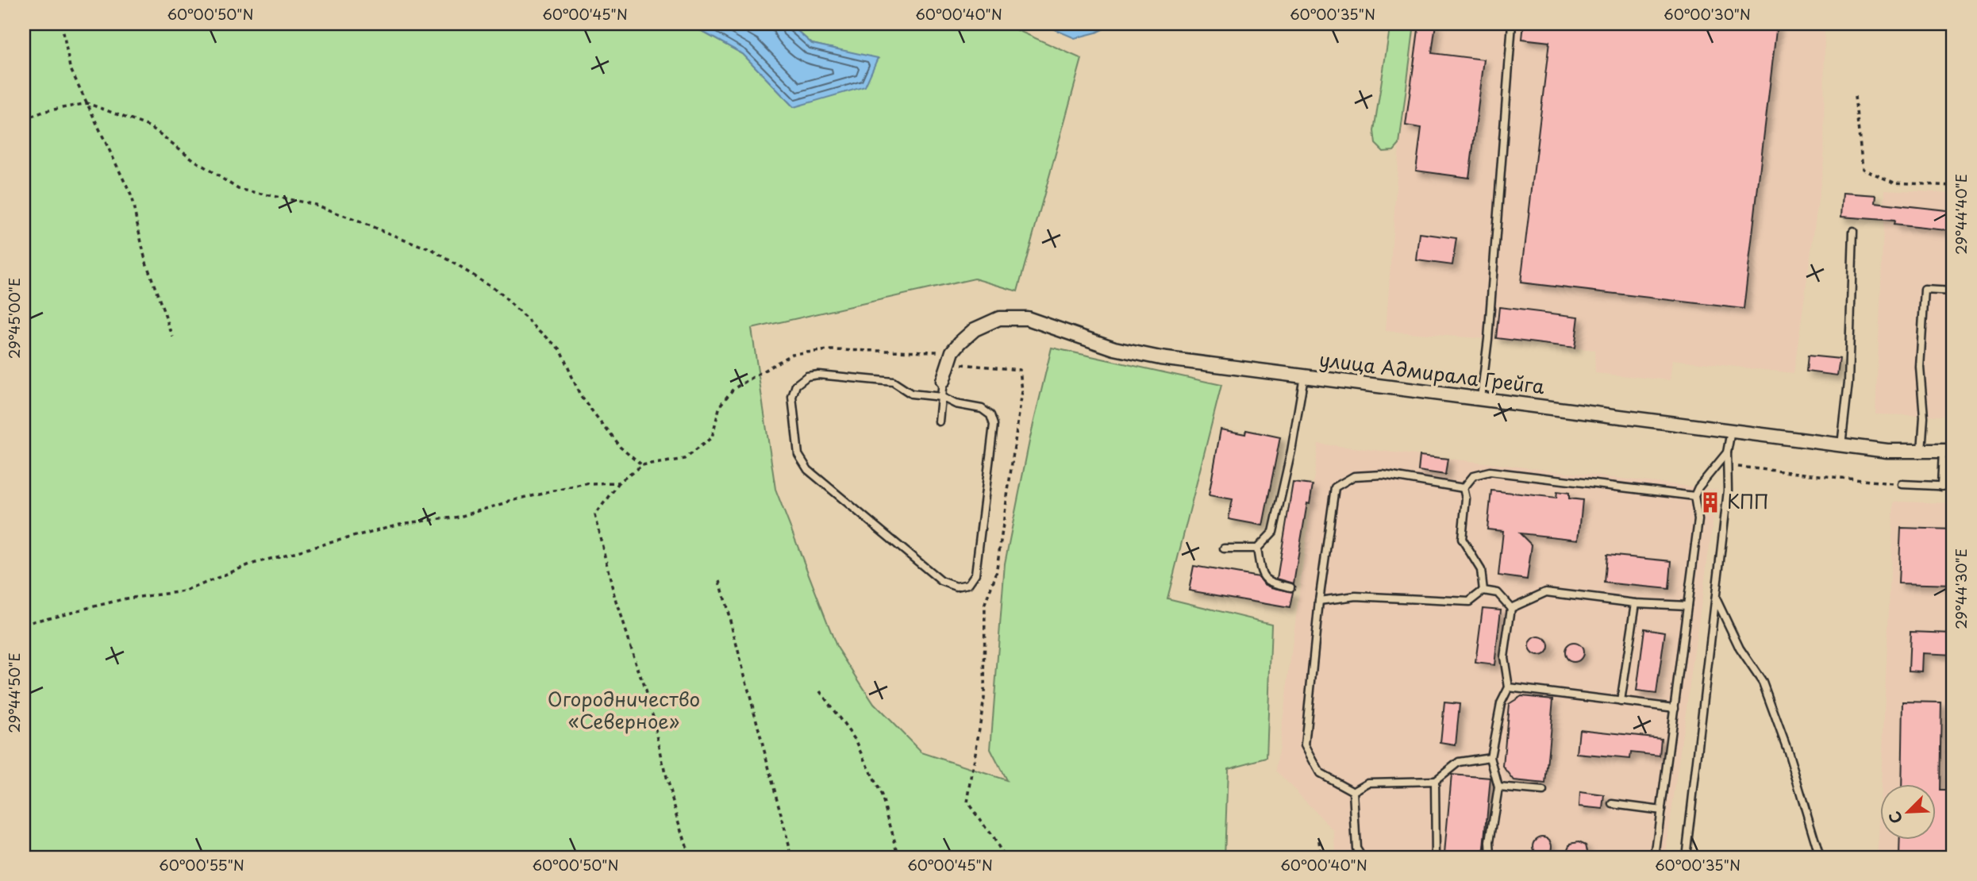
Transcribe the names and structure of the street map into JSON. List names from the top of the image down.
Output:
{
  "streets": {
    "street": ["улица Адмирала Грейга"]
  },
  "parks": ["Огородничество «Северное»"],
  "places": {
    "building": ["КПП"]
  },
  "north": "bottom left",
  "coordinates": [
    "60°00'50\"N",
    "60°00'45\"N",
    "60°00'40\"N",
    "60°00'35\"N",
    "60°00'30\"N",
    "29°44'40\"E",
    "29°45'00\"E",
    "29°44'30\"E",
    "29°44'50\"E",
    "60°00'55\"N"
  ]
}
